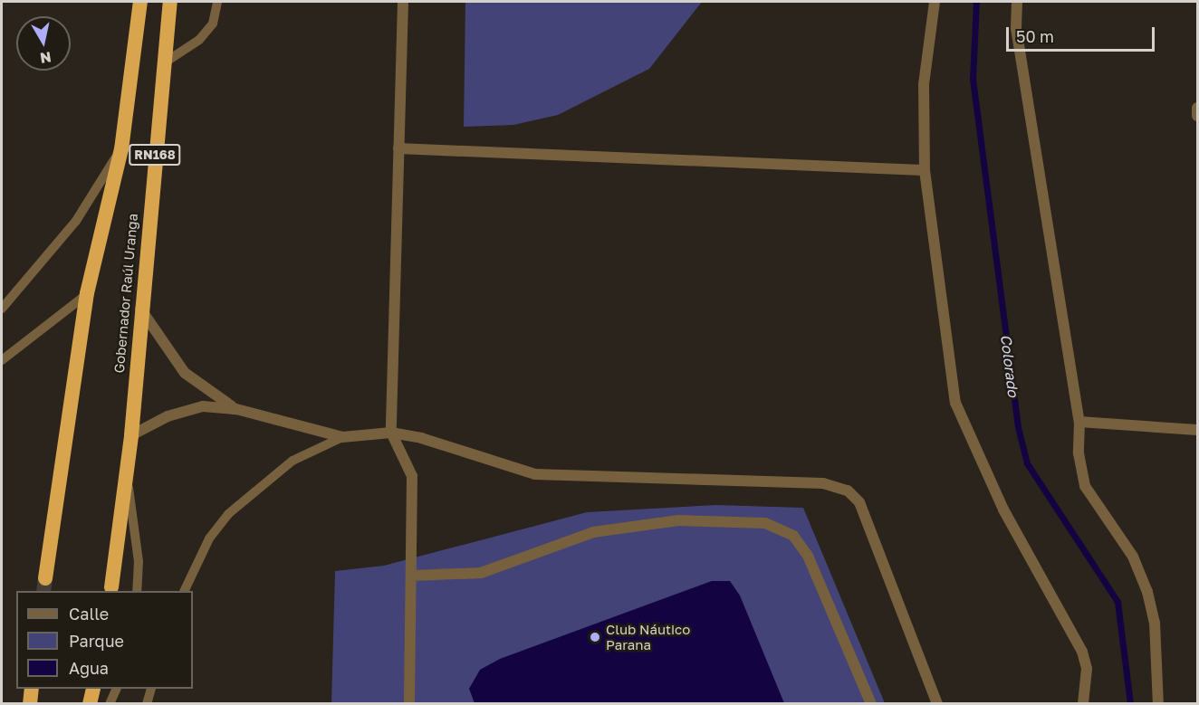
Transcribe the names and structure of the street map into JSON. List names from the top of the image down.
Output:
{
  "streets": {
    "highway": ["RN168", "Gobernador Raúl Uranga"]
  },
  "water": ["Colorado"],
  "places": ["Club Náutico Parana"],
  "legend": ["Calle", "Parque", "Agua"],
  "scale_bar": "50 m",
  "north": "bottom"
}
